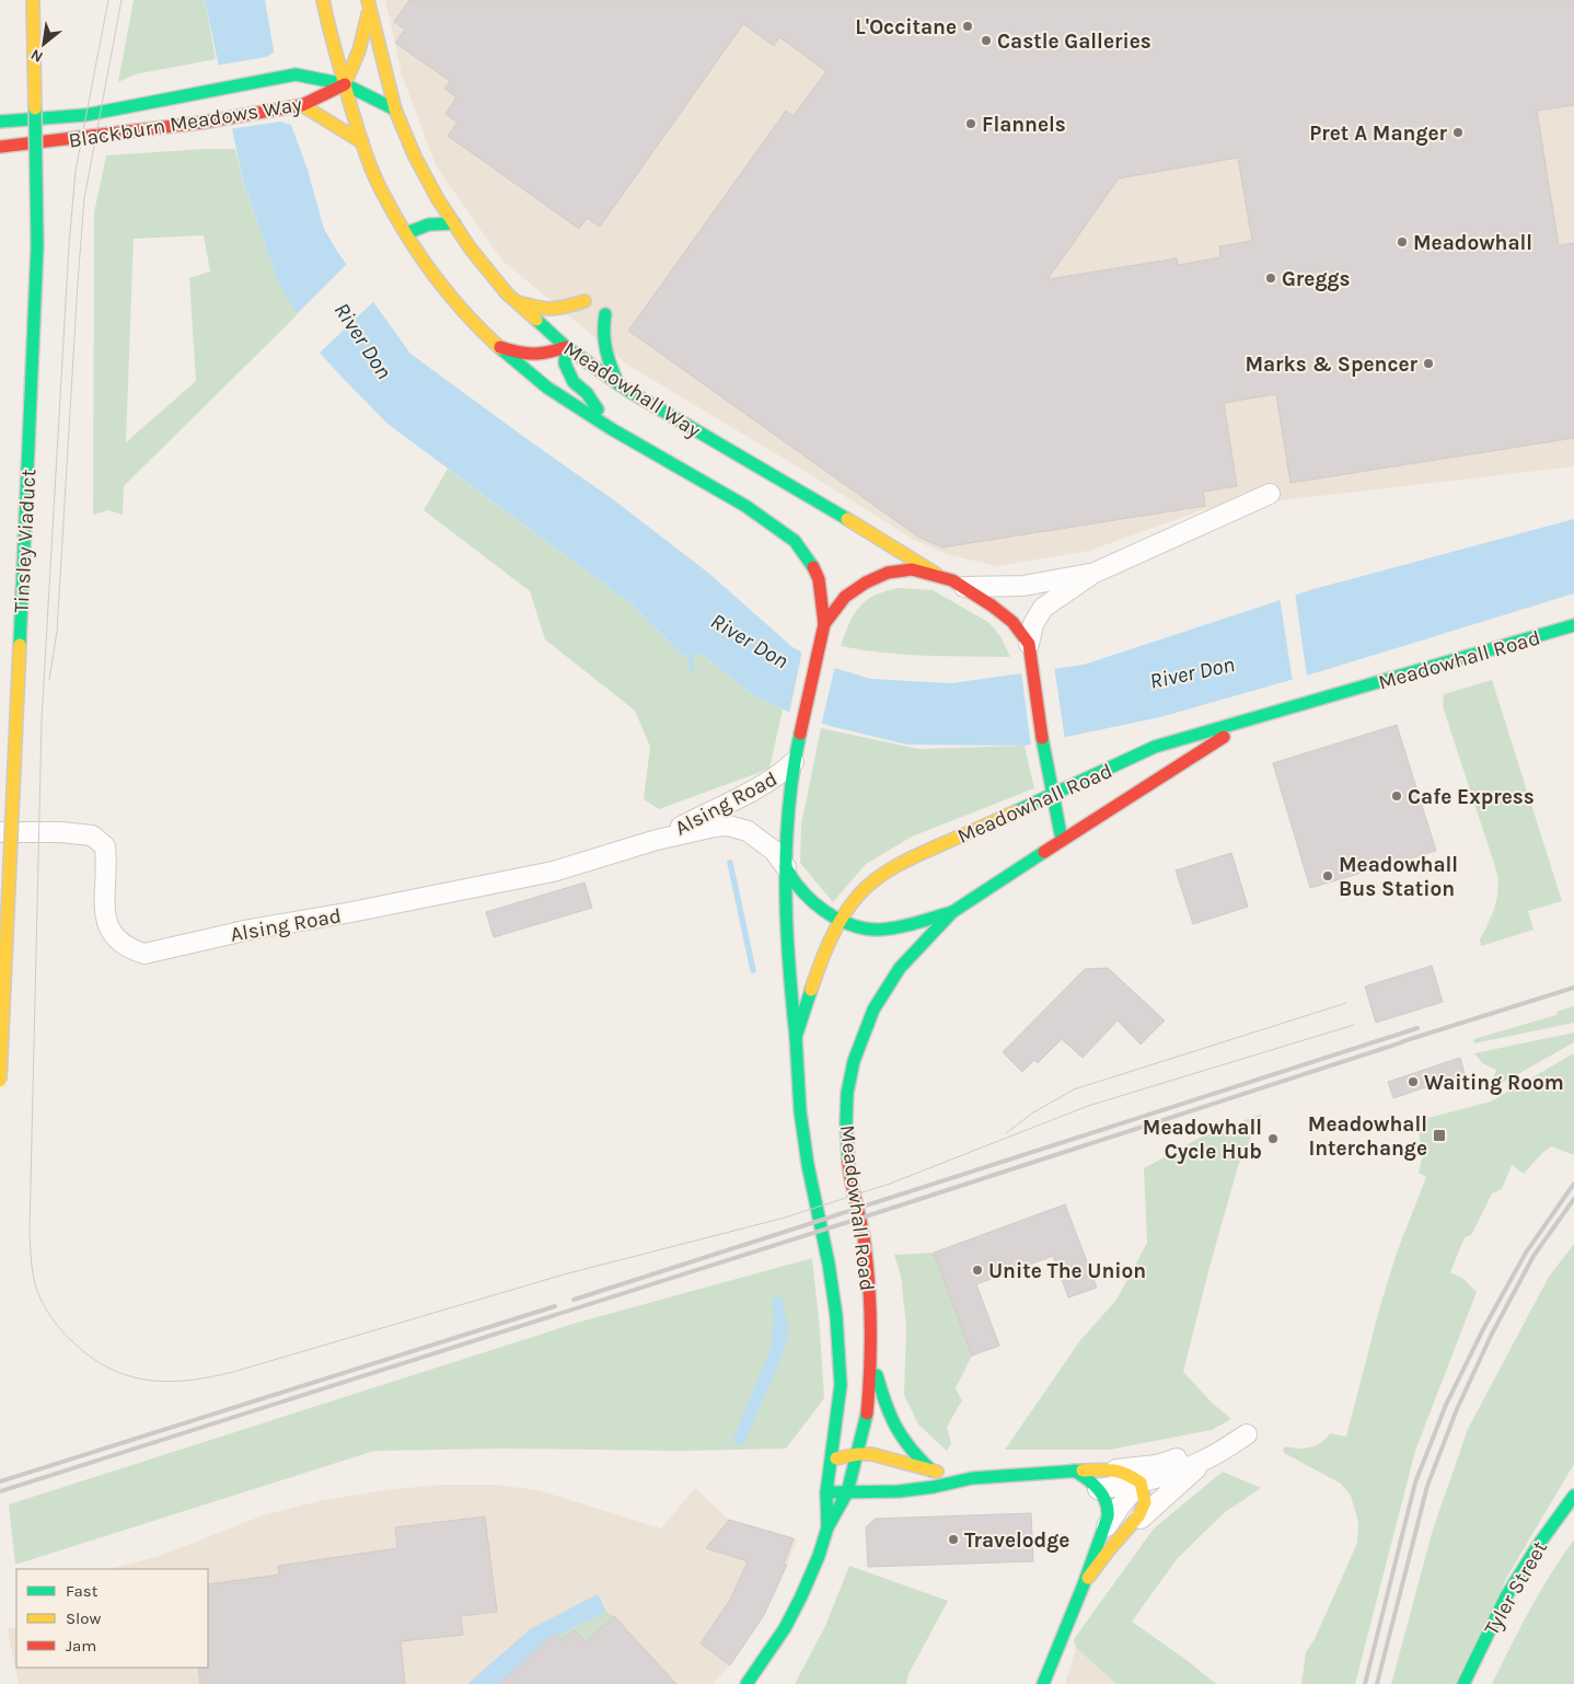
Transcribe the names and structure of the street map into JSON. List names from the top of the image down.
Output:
{
  "streets": {
    "main road": [
      "Blackburn Meadows Way",
      "Meadowhall Way",
      "Tinsley Viaduct",
      "Meadowhall Road",
      "Tyler Street"
    ],
    "street": ["Alsing Road"]
  },
  "crossings": [
    ["Blackburn Meadows Way", "Meadowhall Way"],
    ["Meadowhall Way", "Meadowhall Road"],
    ["Meadowhall Way", "Alsing Road"],
    ["Tinsley Viaduct", "Alsing Road"],
    ["Meadowhall Road", "Alsing Road"]
  ],
  "water": ["River Don"],
  "places": {
    "other": [
      "L'Occitane",
      "Castle Galleries",
      "Flannels",
      "Pret A Manger",
      "Meadowhall",
      "Greggs",
      "Marks & Spencer",
      "Cafe Express",
      "Meadowhall Bus Station",
      "Waiting Room",
      "Meadowhall Cycle Hub",
      "Unite The Union",
      "Travelodge"
    ],
    "transit": ["Meadowhall Interchange"]
  },
  "legend": ["Fast", "Slow", "Jam"],
  "north": "bottom left"
}
